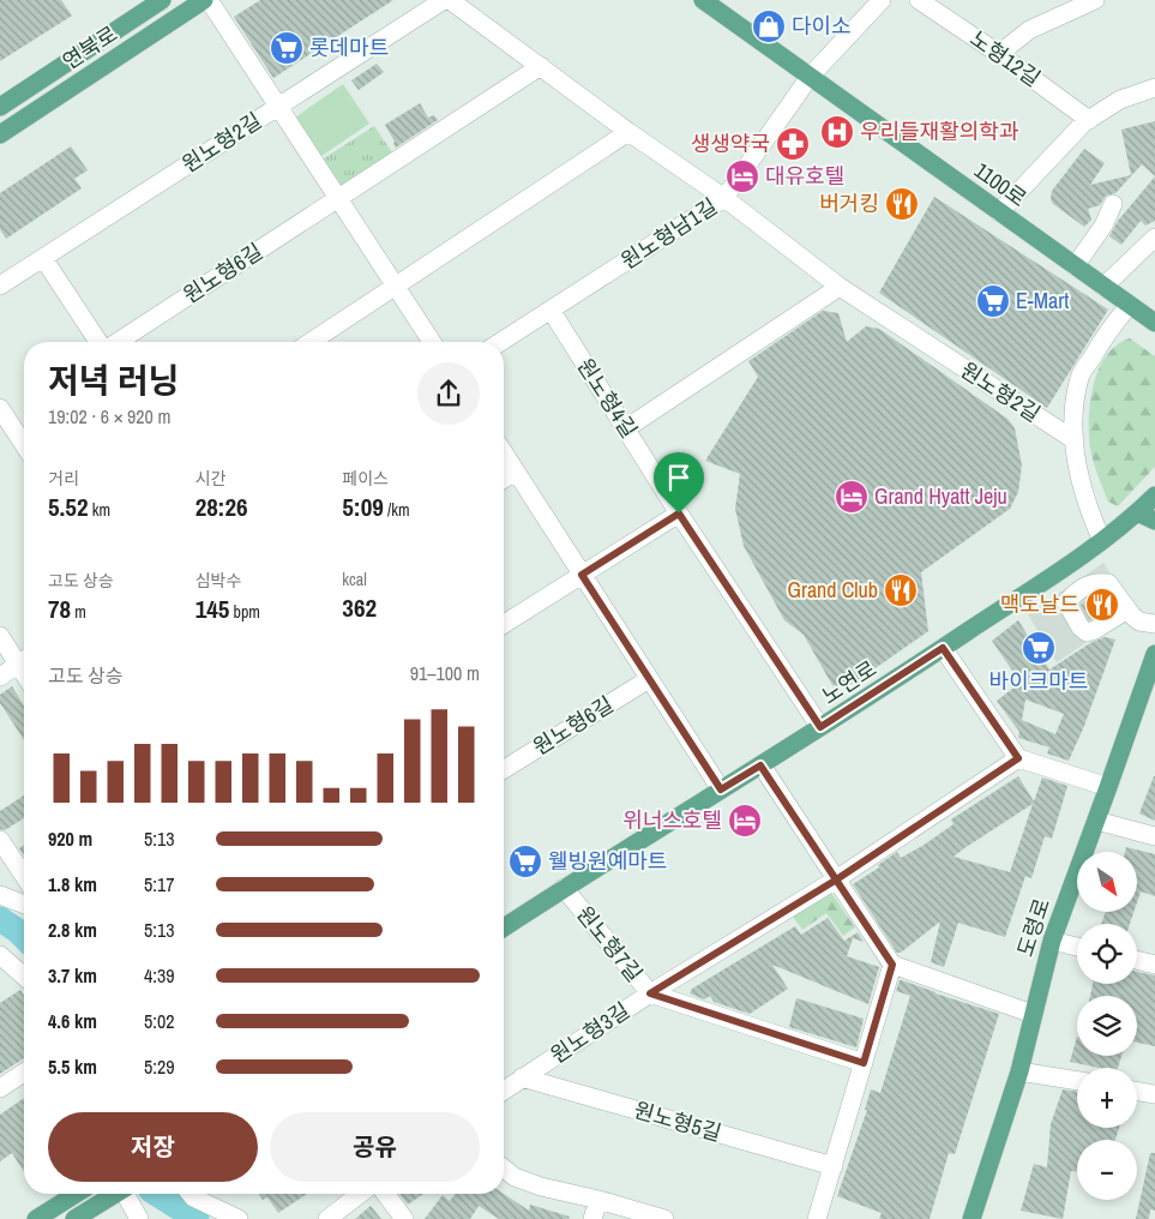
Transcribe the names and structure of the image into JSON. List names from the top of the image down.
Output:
{
  "streets": {
    "main road": [
      "연북로",
      "1100로",
      "노연로",
      "도령로"
    ],
    "street": [
      "노형12길",
      "원노형2길",
      "원노형남1길",
      "원노형6길",
      "원노형4길",
      "원노형7길",
      "원노형3길",
      "원노형5길"
    ]
  },
  "crossings": [
    ["원노형2길", "원노형남1길"],
    ["1100로", "원노형남1길"],
    ["원노형남1길", "원노형4길"],
    ["원노형4길", "노연로"],
    ["노연로", "원노형7길"],
    ["원노형7길", "원노형3길"],
    ["원노형3길", "원노형5길"]
  ],
  "places": {
    "shop": ["다이소"],
    "supermarket": [
      "롯데마트",
      "E-Mart",
      "바이크마트",
      "웰빙원예마트"
    ],
    "hospital": ["우리들재활의학과"],
    "pharmacy": ["생생약국"],
    "hotel": ["대유호텔", "Grand Hyatt Jeju", "위너스호텔"],
    "restaurant": ["버거킹", "Grand Club", "맥도날드"]
  },
  "north": "bottom right",
  "page": {
    "heading": ["저녁 러닝", "19:02 · 6 × 920 m"],
    "stats": [
      ["거리", "5.52 km"],
      ["시간", "28:26"],
      ["페이스", "5:09 /km"],
      ["고도 상승", "78 m"],
      ["심박수", "145 bpm"],
      ["kcal", "362"]
    ],
    "chart": ["고도 상승", "91–100 m"],
    "list": [
      {
        "name": "920 m",
        "note": "5:13"
      },
      {
        "name": "1.8 km",
        "note": "5:17"
      },
      {
        "name": "2.8 km",
        "note": "5:13"
      },
      {
        "name": "3.7 km",
        "note": "4:39"
      },
      {
        "name": "4.6 km",
        "note": "5:02"
      },
      {
        "name": "5.5 km",
        "note": "5:29"
      }
    ],
    "map_buttons": ["+", "−"],
    "buttons": ["저장", "공유"]
  }
}
